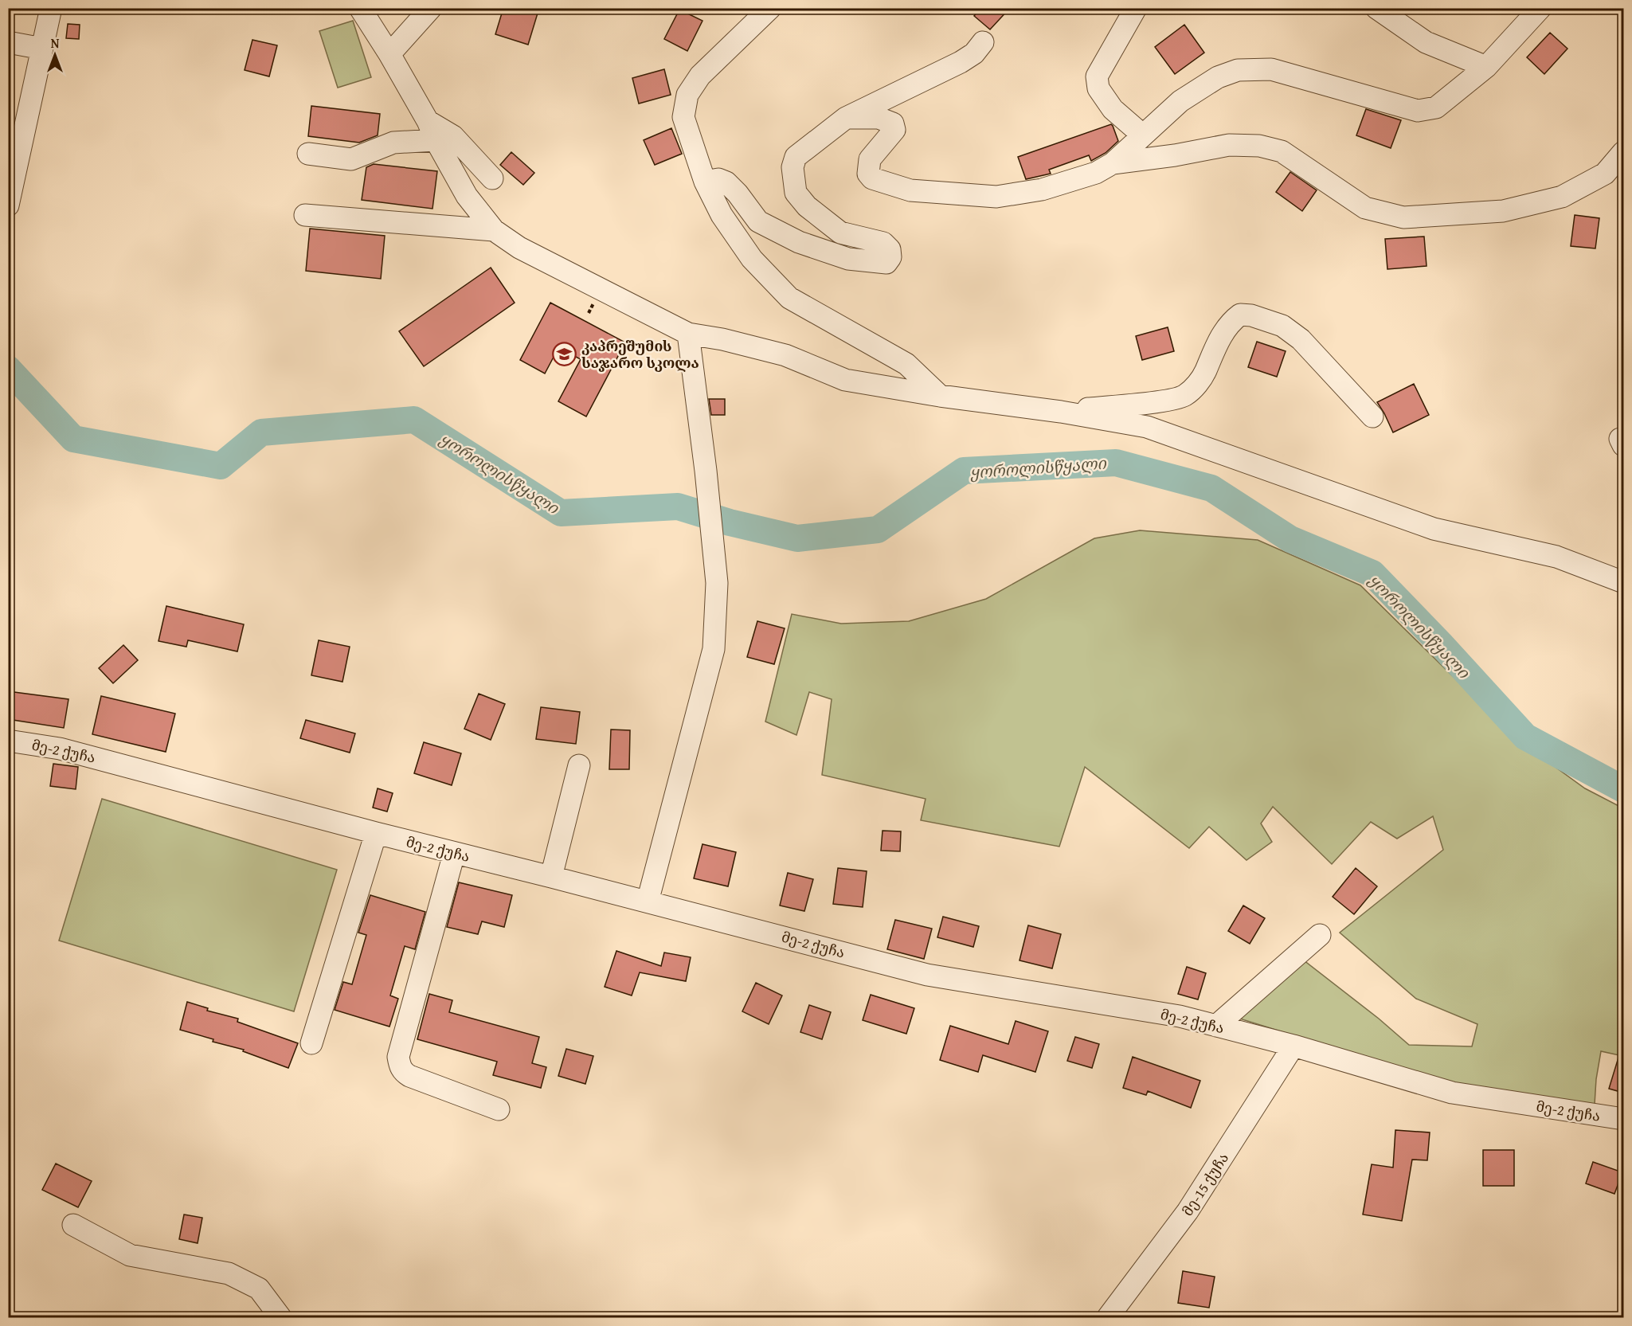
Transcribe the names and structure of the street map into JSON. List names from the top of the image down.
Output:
{
  "streets": {
    "street": ["მე-2 ქუჩა", "მე-15 ქუჩა"]
  },
  "crossings": [
    ["მე-2 ქუჩა", "მე-15 ქუჩა"]
  ],
  "water": ["ყოროლისწყალი"],
  "places": {
    "school or university": ["კაპრეშუმის საჯარო სკოლა"]
  },
  "north": "top"
}
